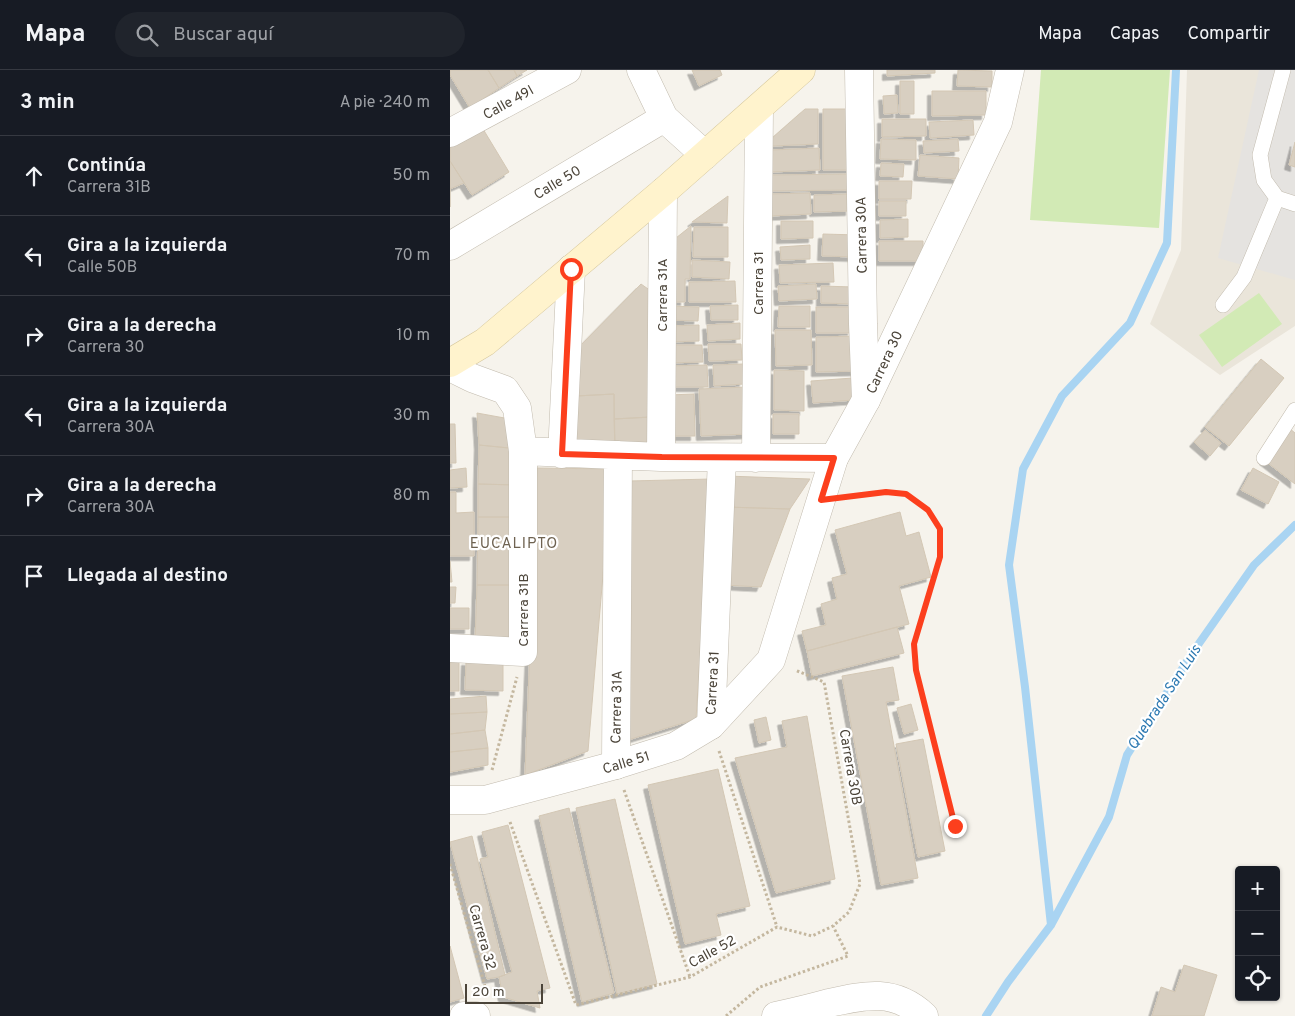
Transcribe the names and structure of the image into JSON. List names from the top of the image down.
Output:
{
  "streets": {
    "street": [
      "Calle 49I",
      "Calle 50",
      "Carrera 30A",
      "Carrera 31",
      "Carrera 31A",
      "Carrera 30",
      "Carrera 31B",
      "Calle 51"
    ],
    "path": ["Carrera 30B", "Carrera 32", "Calle 52"]
  },
  "crossings": [
    ["Carrera 30A", "Carrera 30"],
    ["Carrera 31", "Calle 51"],
    ["Carrera 31", "Calle 52"],
    ["Carrera 31A", "Calle 51"],
    ["Carrera 30", "Calle 51"],
    ["Carrera 30", "Carrera 30B"],
    ["Carrera 31B", "Calle 51"],
    ["Carrera 31B", "Calle 52"],
    ["Calle 51", "Carrera 30B"],
    ["Calle 51", "Calle 52"]
  ],
  "districts": ["EUCALIPTO"],
  "water": ["Quebrada San Luis"],
  "scale_bar": "20 m",
  "page": {
    "header": "Mapa",
    "search": "Buscar aquí",
    "nav": ["Mapa", "Capas", "Compartir"],
    "heading": ["3 min", "A pie · 240 m"],
    "list": [
      ["Continúa", "Carrera 31B", "50 m"],
      ["Gira a la izquierda", "Calle 50B", "70 m"],
      ["Gira a la derecha", "Carrera 30", "10 m"],
      ["Gira a la izquierda", "Carrera 30A", "30 m"],
      ["Gira a la derecha", "Carrera 30A", "80 m"],
      "Llegada al destino"
    ],
    "map_buttons": ["+", "−"],
    "scale": "20 m"
  }
}
